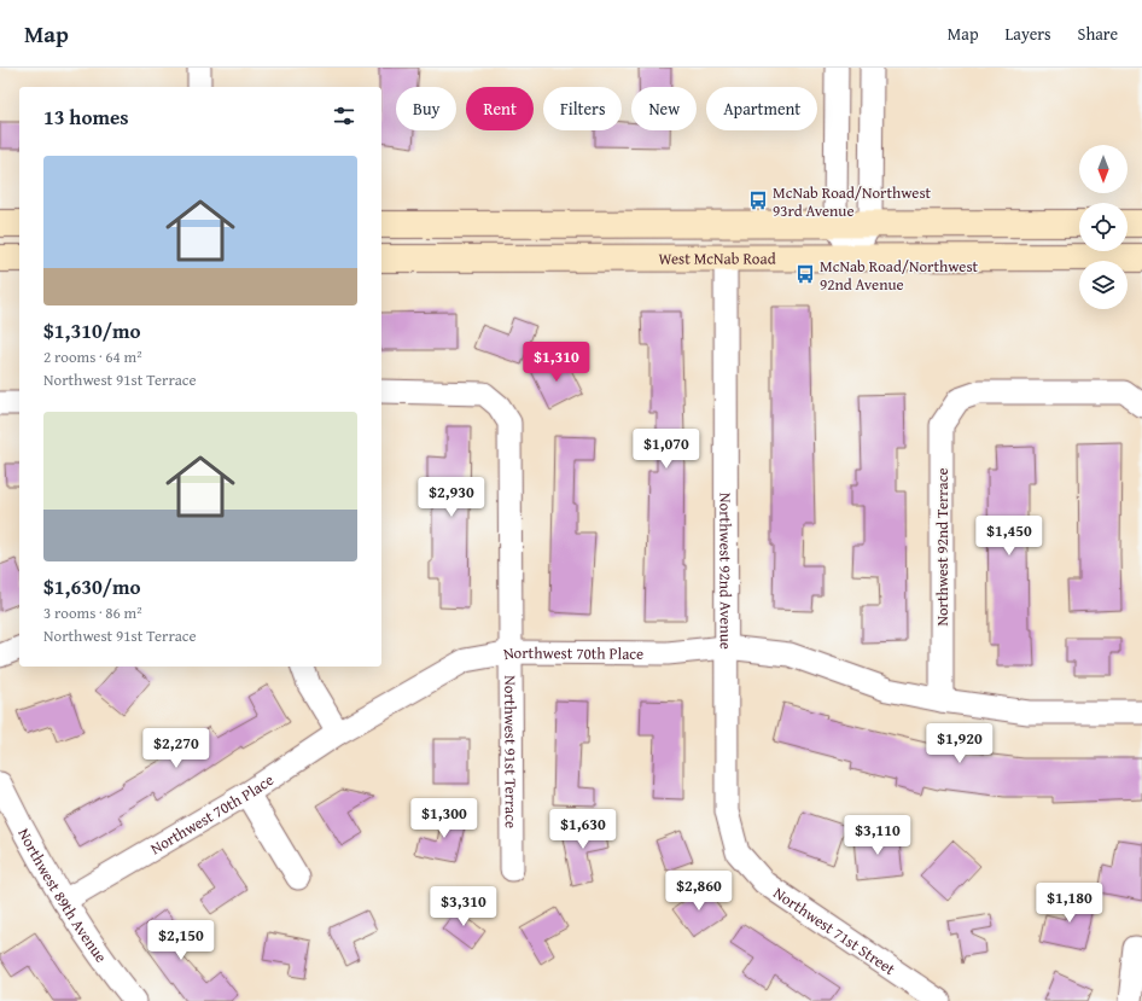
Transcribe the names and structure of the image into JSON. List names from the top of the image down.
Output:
{
  "streets": {
    "main road": ["West McNab Road"],
    "street": [
      "Northwest 92nd Terrace",
      "Northwest 92nd Avenue",
      "Northwest 70th Place",
      "Northwest 91st Terrace",
      "Northwest 89th Avenue",
      "Northwest 71st Street"
    ]
  },
  "crossings": [
    ["West McNab Road", "Northwest 92nd Avenue"],
    ["Northwest 92nd Terrace", "Northwest 70th Place"],
    ["Northwest 92nd Avenue", "Northwest 70th Place"],
    ["Northwest 92nd Avenue", "Northwest 71st Street"],
    ["Northwest 70th Place", "Northwest 91st Terrace"],
    ["Northwest 70th Place", "Northwest 89th Avenue"]
  ],
  "places": {
    "bus stop": ["McNab Road/Northwest 93rd Avenue", "McNab Road/Northwest 92nd Avenue"]
  },
  "north": "bottom",
  "page": {
    "header": "Map",
    "nav": ["Map", "Layers", "Share"],
    "chip": [
      "Buy",
      "Rent",
      "Filters",
      "New",
      "Apartment"
    ],
    "heading": "13 homes",
    "list": [
      {
        "name": "$1,310/mo",
        "note": "2 rooms · 64 m² · Northwest 91st Terrace"
      },
      {
        "name": "$1,630/mo",
        "note": "3 rooms · 86 m² · Northwest 91st Terrace"
      }
    ],
    "price": [
      "$1,310",
      "$1,070",
      "$2,930",
      "$1,450",
      "$1,920",
      "$2,270",
      "$1,300",
      "$1,630",
      "$3,110",
      "$2,860",
      "$1,180",
      "$3,310",
      "$2,150"
    ]
  }
}
